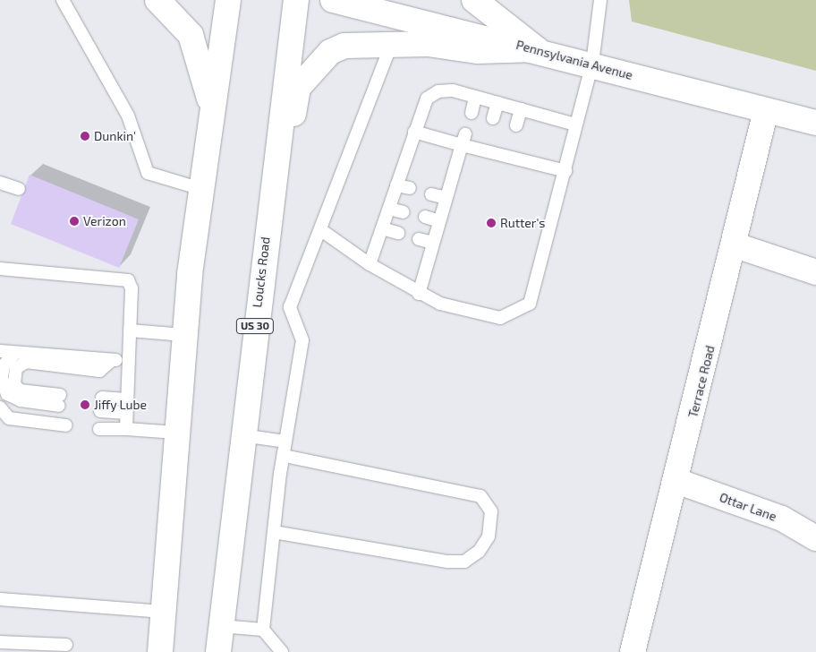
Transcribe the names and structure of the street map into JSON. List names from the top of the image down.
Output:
{
  "streets": {
    "main road": [
      "Pennsylvania Avenue",
      "Loucks Road",
      "US 30",
      "Terrace Road",
      "Ottar Lane"
    ]
  },
  "crossings": [
    ["Pennsylvania Avenue", "Terrace Road"],
    ["Terrace Road", "Ottar Lane"]
  ],
  "places": [
    "Dunkin'",
    "Verizon",
    "Rutter's",
    "Jiffy Lube"
  ]
}
